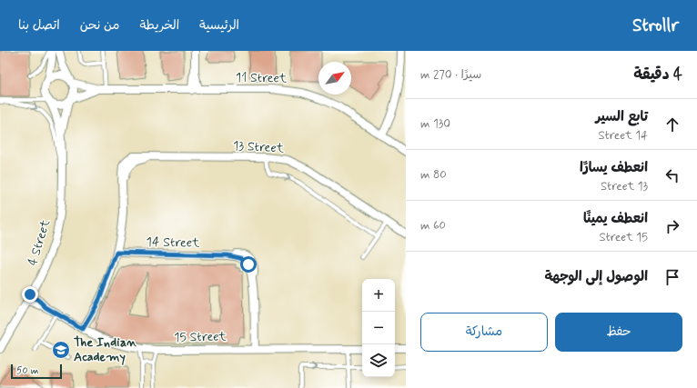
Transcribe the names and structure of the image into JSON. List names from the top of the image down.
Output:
{
  "streets": {
    "street": [
      "11 Street",
      "13 Street",
      "4 Street",
      "14 Street",
      "15 Street"
    ]
  },
  "crossings": [
    ["11 Street", "4 Street"],
    ["13 Street", "14 Street"],
    ["13 Street", "15 Street"],
    ["4 Street", "15 Street"],
    ["14 Street", "15 Street"]
  ],
  "places": {
    "school or university": ["The Indian Academy"]
  },
  "scale_bar": "50 m",
  "north": "top right",
  "page": {
    "header": "Strollr",
    "nav": [
      "الرئيسية",
      "الخريطة",
      "من نحن",
      "اتصل بنا"
    ],
    "heading": ["4 دقيقة", "سيرًا · 270 m"],
    "list": [
      ["تابع السير", "14 Street", "130 m"],
      ["انعطف يسارًا", "13 Street", "80 m"],
      ["انعطف يمينًا", "15 Street", "60 m"],
      "الوصول إلى الوجهة"
    ],
    "map_buttons": ["+", "−"],
    "buttons": ["حفظ", "مشاركة"],
    "scale": "50 m"
  }
}
